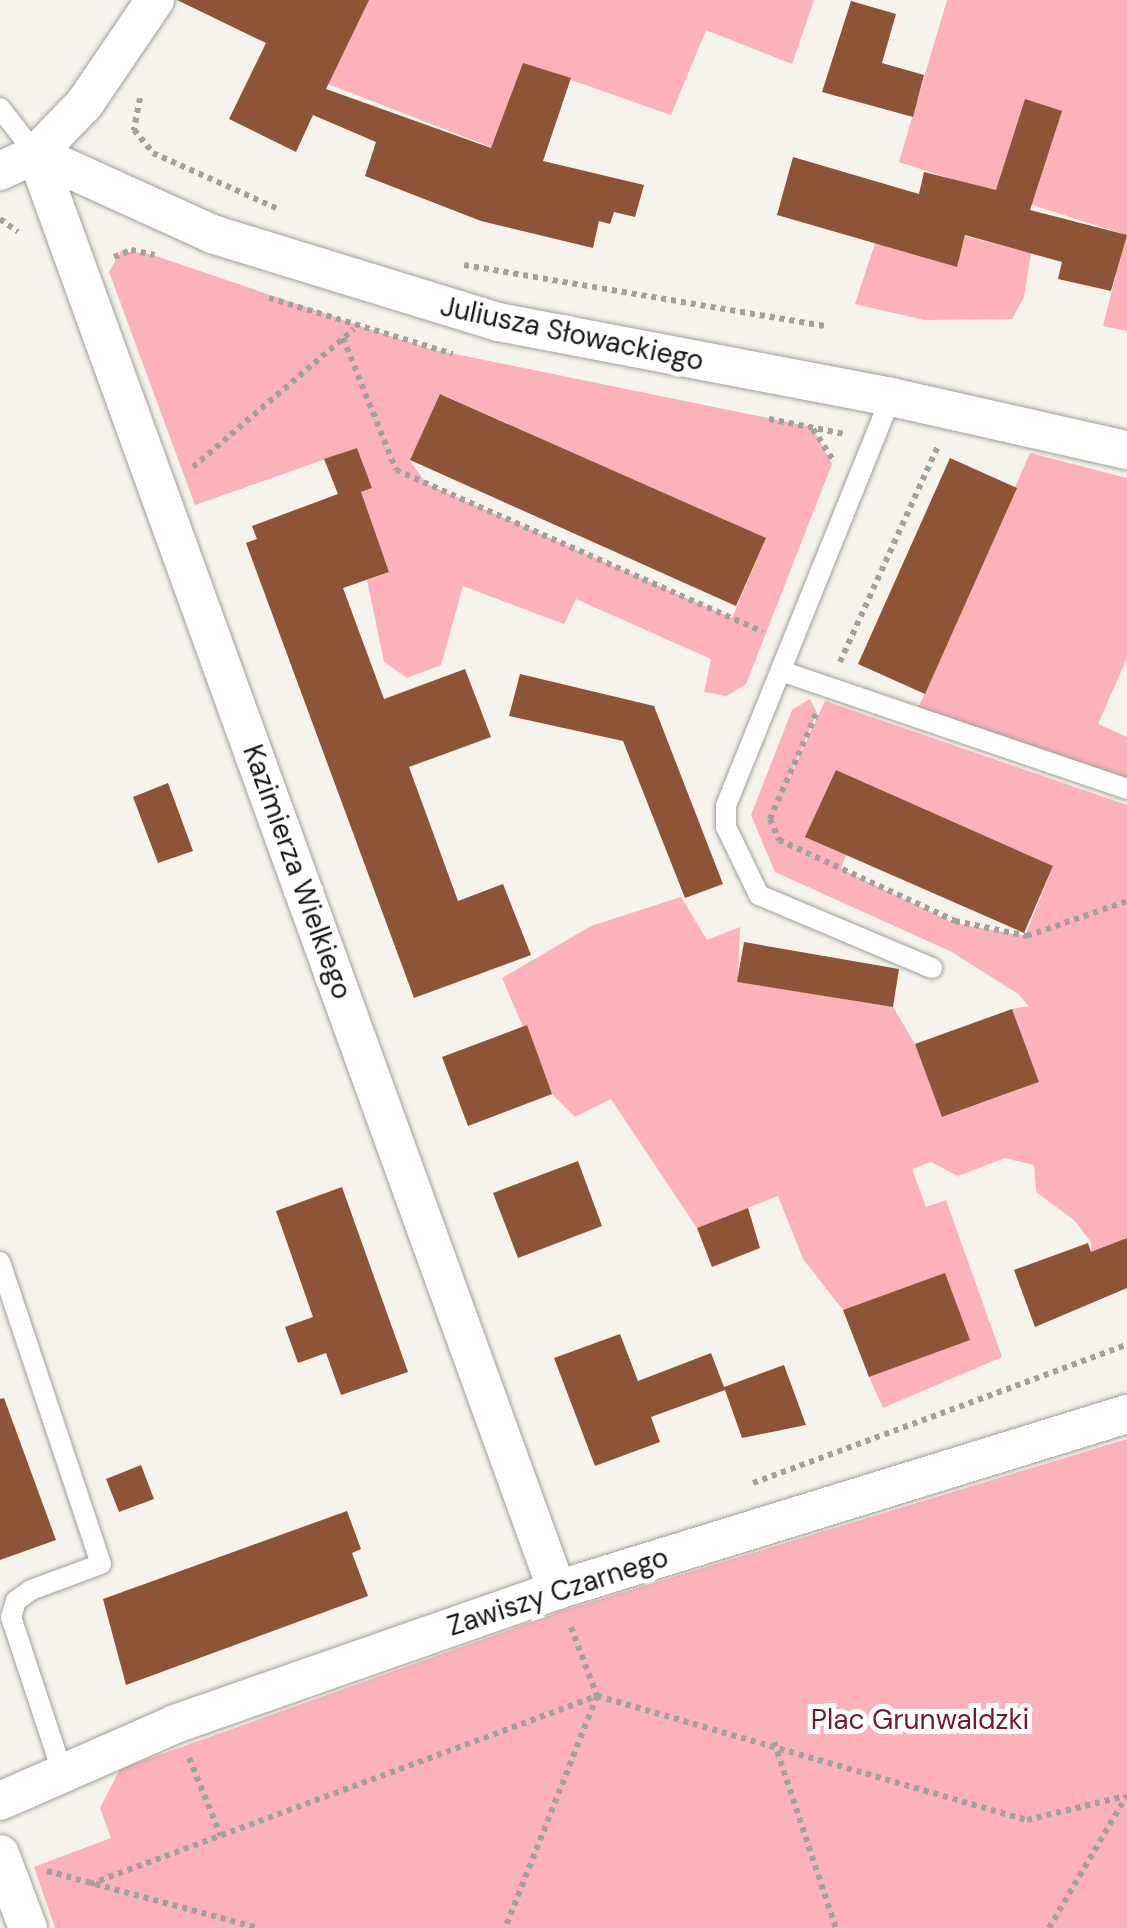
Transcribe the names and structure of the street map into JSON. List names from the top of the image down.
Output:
{
  "streets": {
    "street": ["Juliusza Słowackiego", "Kazimierza Wielkiego", "Zawiszy Czarnego"]
  },
  "crossings": [
    ["Juliusza Słowackiego", "Kazimierza Wielkiego"],
    ["Kazimierza Wielkiego", "Zawiszy Czarnego"]
  ],
  "parks": ["Plac Grunwaldzki"]
}
